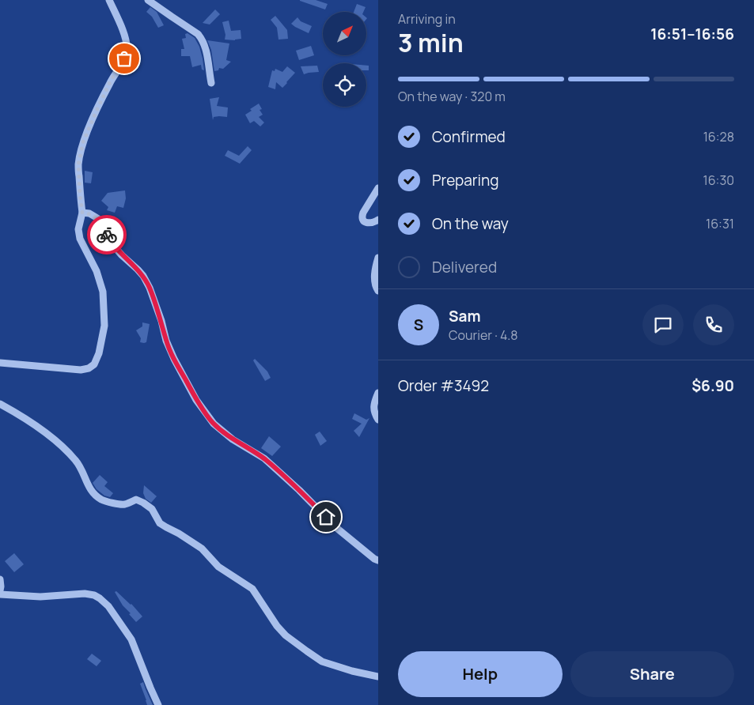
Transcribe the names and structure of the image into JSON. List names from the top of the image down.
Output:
{
  "north": "top right",
  "page": {
    "heading": ["3 min", "Arriving in", "16:51–16:56"],
    "panel": [
      "Sam",
      "Courier · 4.8",
      "Order #3492",
      "$6.90"
    ],
    "bar": "On the way · 320 m",
    "list": [
      ["Confirmed", "16:28"],
      ["Preparing", "16:30"],
      ["On the way", "16:31"],
      "Delivered"
    ],
    "round": "S",
    "buttons": ["Help", "Share"]
  }
}
